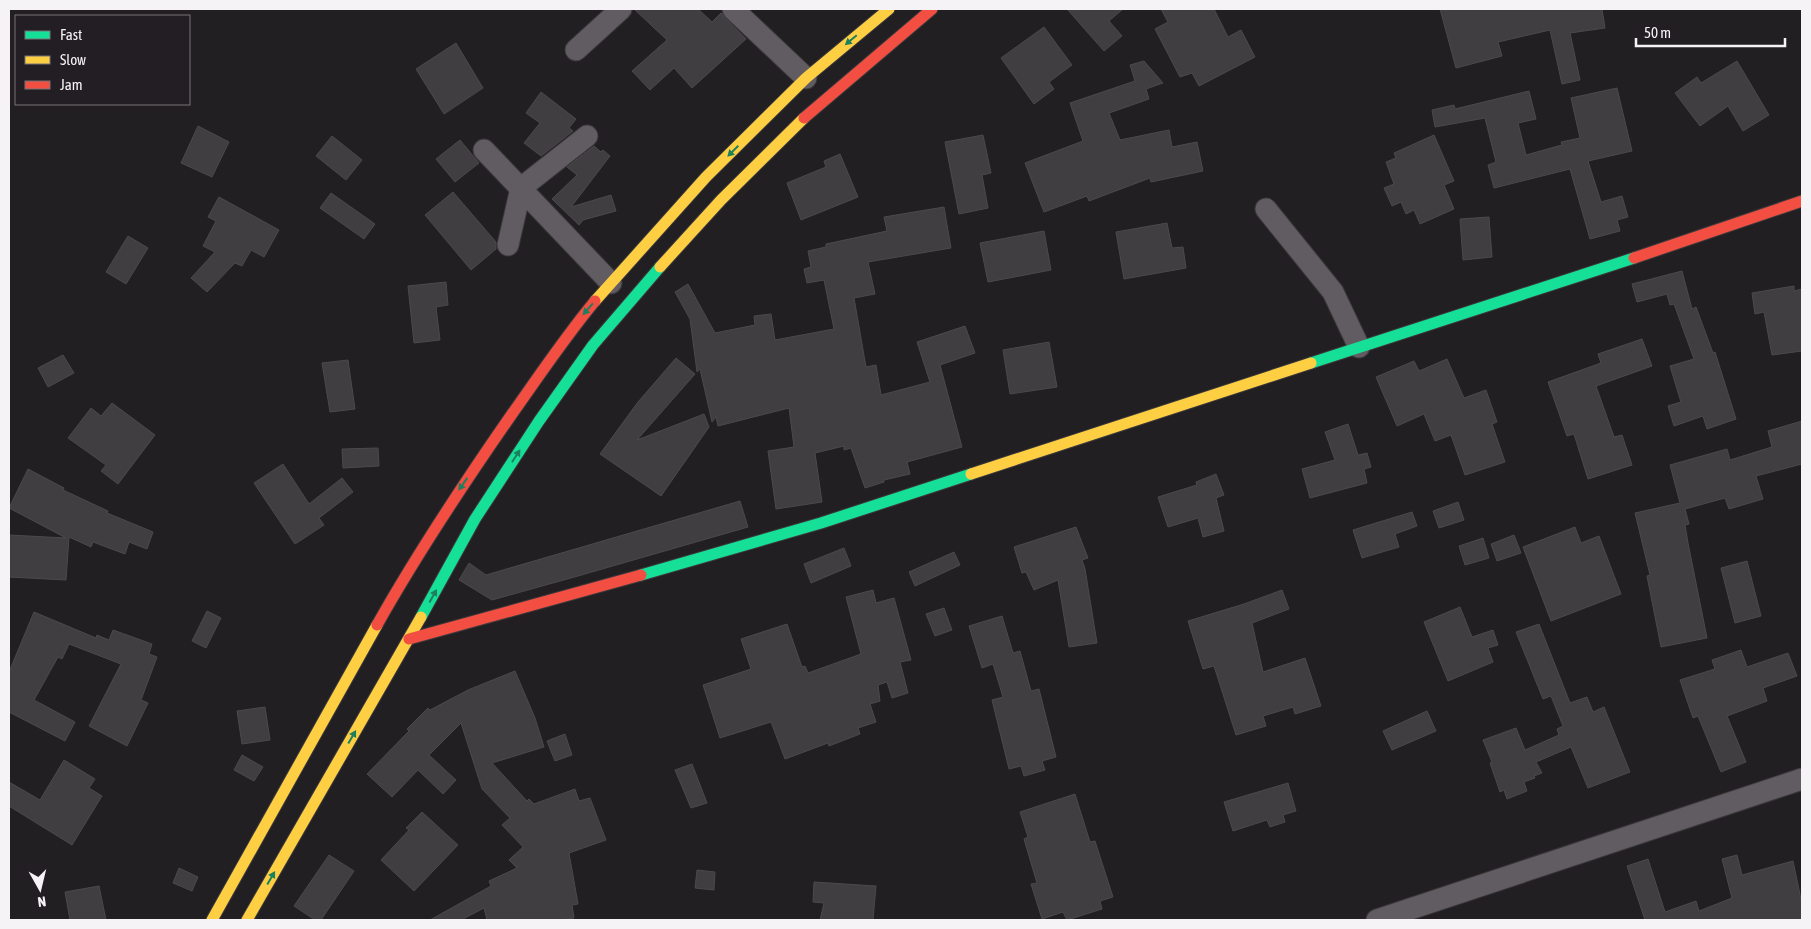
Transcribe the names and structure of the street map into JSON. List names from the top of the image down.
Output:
{
  "legend": ["Fast", "Slow", "Jam"],
  "scale_bar": "50 m",
  "north": "bottom"
}
